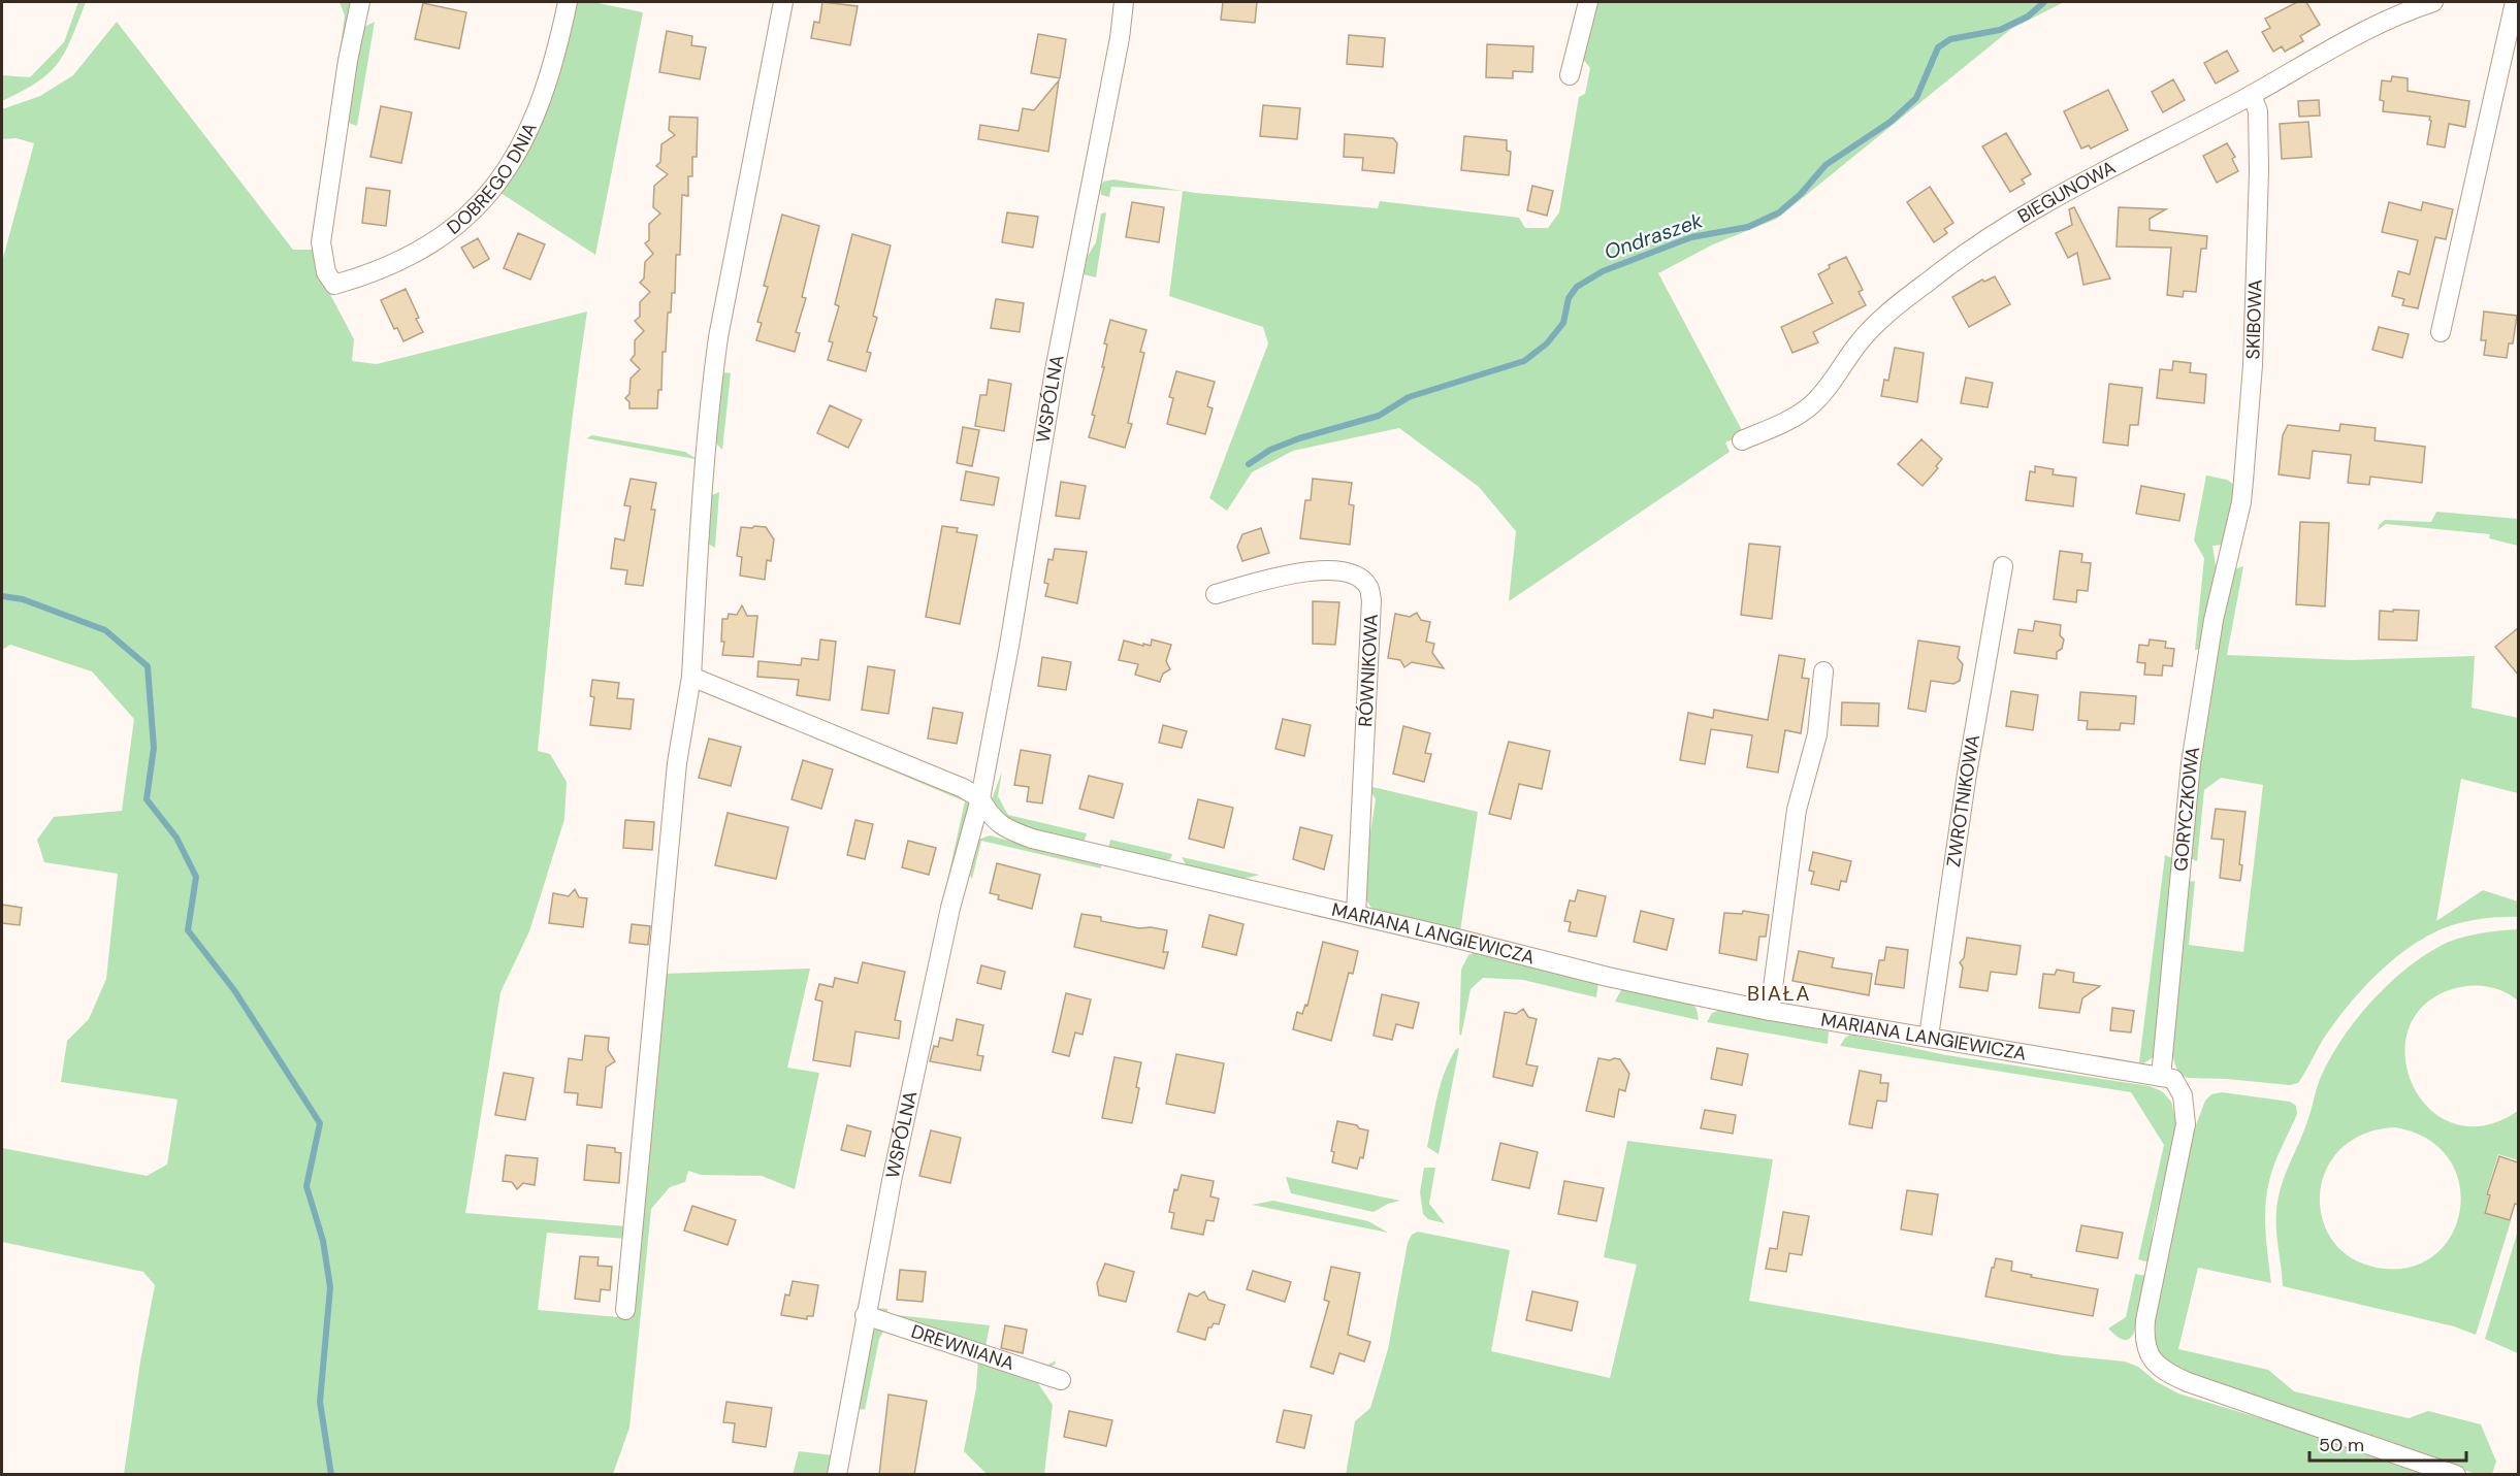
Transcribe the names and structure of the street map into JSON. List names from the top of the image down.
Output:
{
  "streets": {
    "street": [
      "DOBREGO DNIA",
      "BIEGUNOWA",
      "SKIBOWA",
      "WSPÓLNA",
      "RÓWNIKOWA",
      "ZWROTNIKOWA",
      "GORYCZKOWA",
      "MARIANA LANGIEWICZA",
      "DREWNIANA"
    ]
  },
  "crossings": [
    ["BIEGUNOWA", "SKIBOWA"],
    ["SKIBOWA", "GORYCZKOWA"],
    ["WSPÓLNA", "MARIANA LANGIEWICZA"],
    ["WSPÓLNA", "DREWNIANA"],
    ["RÓWNIKOWA", "MARIANA LANGIEWICZA"],
    ["ZWROTNIKOWA", "MARIANA LANGIEWICZA"],
    ["GORYCZKOWA", "MARIANA LANGIEWICZA"]
  ],
  "districts": ["BIAŁA"],
  "water": ["Ondraszek"],
  "scale_bar": "50 m"
}
